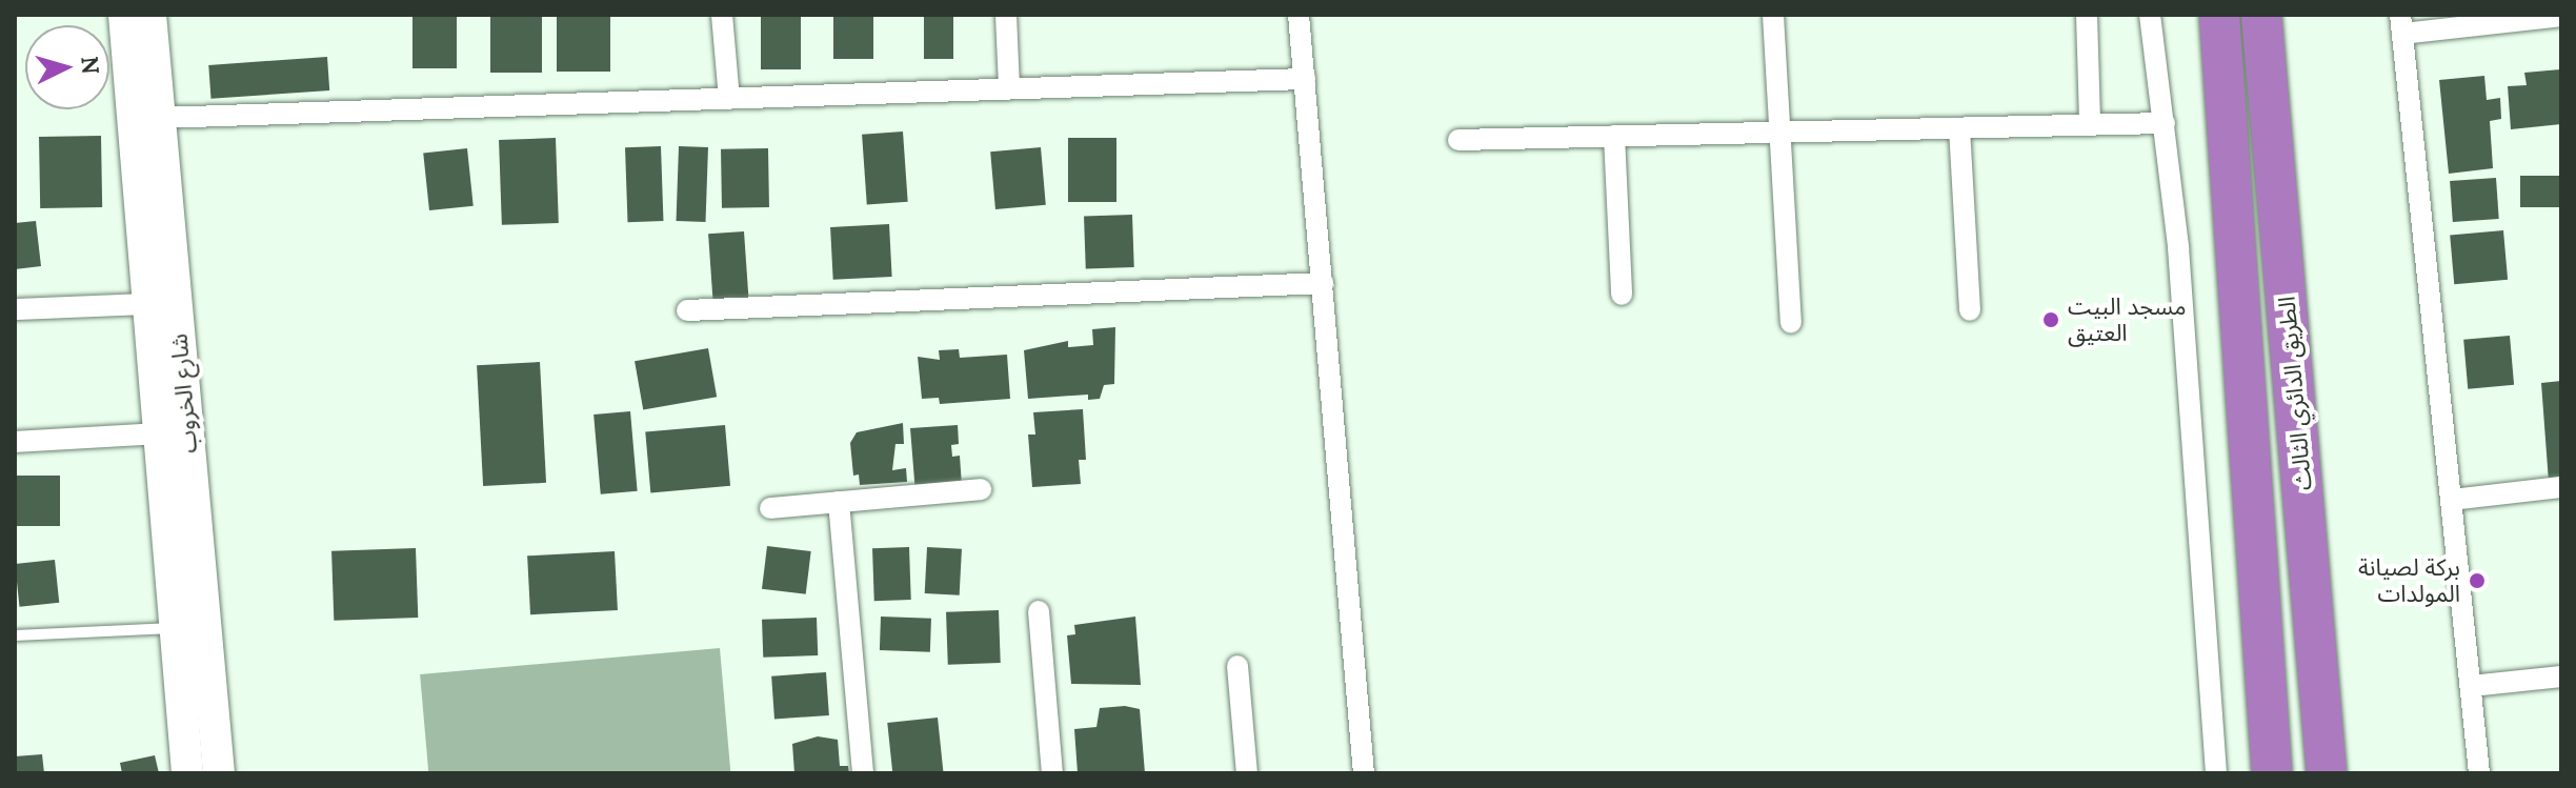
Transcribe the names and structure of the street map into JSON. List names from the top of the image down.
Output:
{
  "streets": {
    "highway": ["الطريق الدائري الثالث"],
    "main road": ["شارع الخروب"]
  },
  "places": ["مسجد البيت العتيق", "بركة لصيانة المولدات"],
  "north": "right"
}
